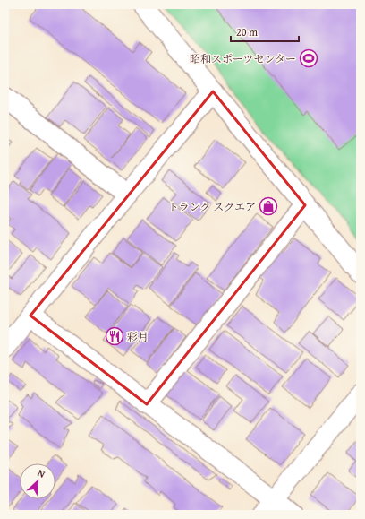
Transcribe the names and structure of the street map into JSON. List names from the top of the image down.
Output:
{
  "places": {
    "sports": ["昭和スポーツセンター"],
    "shop": ["トランク スクエア"],
    "restaurant": ["彩月"]
  },
  "scale_bar": "20 m",
  "north": "top right"
}
